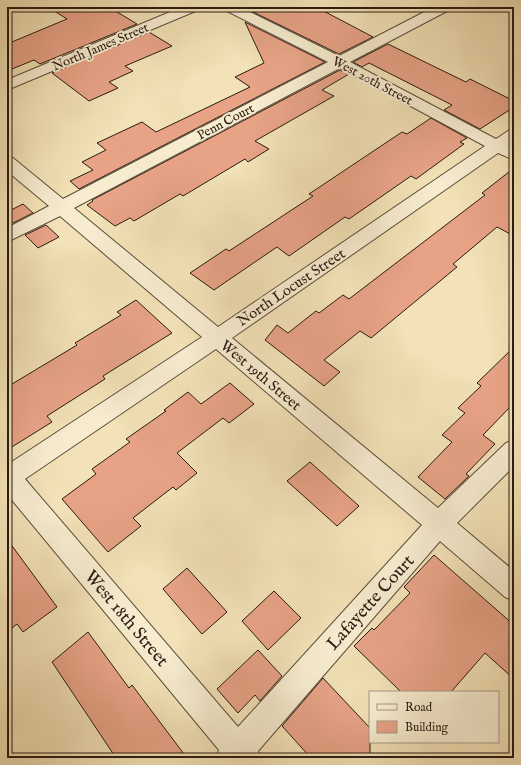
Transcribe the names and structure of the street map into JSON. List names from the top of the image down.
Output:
{
  "streets": {
    "street": [
      "North James Street",
      "West 20th Street",
      "Penn Court",
      "North Locust Street",
      "West 19th Street",
      "Lafayette Court",
      "West 18th Street"
    ]
  },
  "crossings": [
    ["West 20th Street", "Penn Court"],
    ["West 20th Street", "North Locust Street"],
    ["Penn Court", "West 19th Street"],
    ["North Locust Street", "West 19th Street"],
    ["North Locust Street", "West 18th Street"],
    ["West 19th Street", "Lafayette Court"],
    ["Lafayette Court", "West 18th Street"]
  ],
  "legend": ["Road", "Building"]
}
